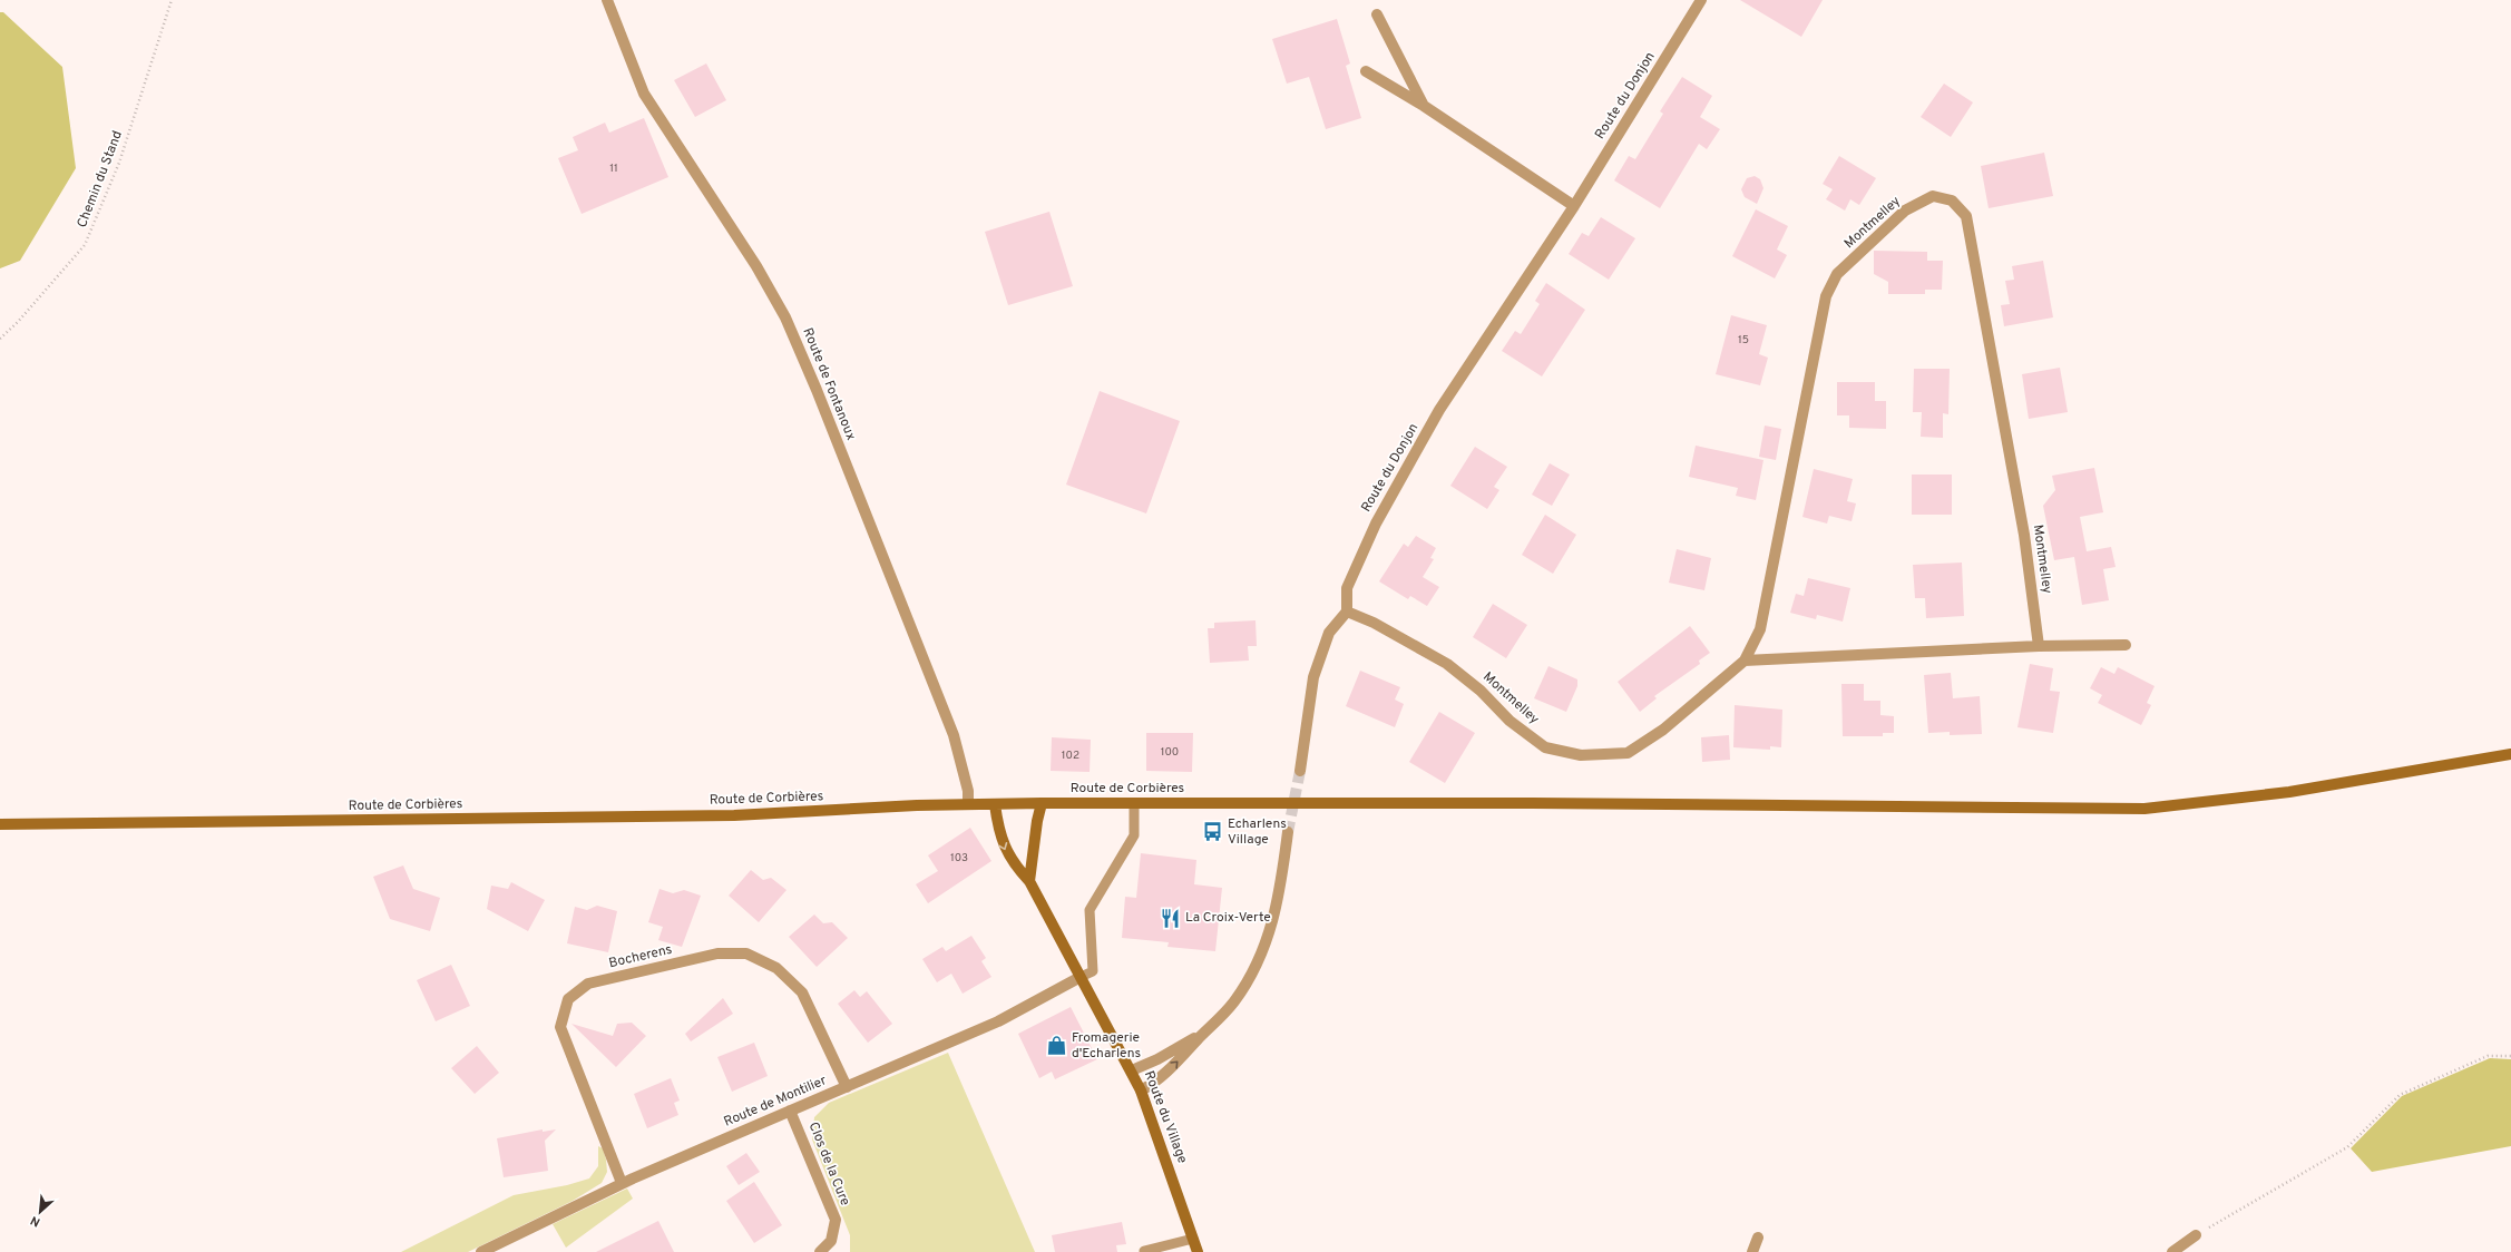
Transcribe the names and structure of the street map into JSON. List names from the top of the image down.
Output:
{
  "streets": {
    "main road": ["Route de Corbières", "Route du Village"],
    "street": [
      "Route du Donjon",
      "Montmelley",
      "Route de Fontanoux",
      "Bocherens",
      "Route de Montilier",
      "Clos de la Cure"
    ],
    "path": ["Chemin du Stand"]
  },
  "crossings": [
    ["Route du Donjon", "Montmelley"],
    ["Route de Fontanoux", "Route de Corbières"],
    ["Route de Corbières", "Route du Village"],
    ["Bocherens", "Route de Montilier"],
    ["Route de Montilier", "Route du Village"],
    ["Route de Montilier", "Clos de la Cure"]
  ],
  "places": {
    "bus stop": ["Echarlens Village"],
    "restaurant": ["La Croix-Verte"],
    "shop": ["Fromagerie d'Echarlens"]
  },
  "house_numbers": [
    "11",
    "15",
    "100",
    "102",
    "103"
  ],
  "north": "bottom left"
}
